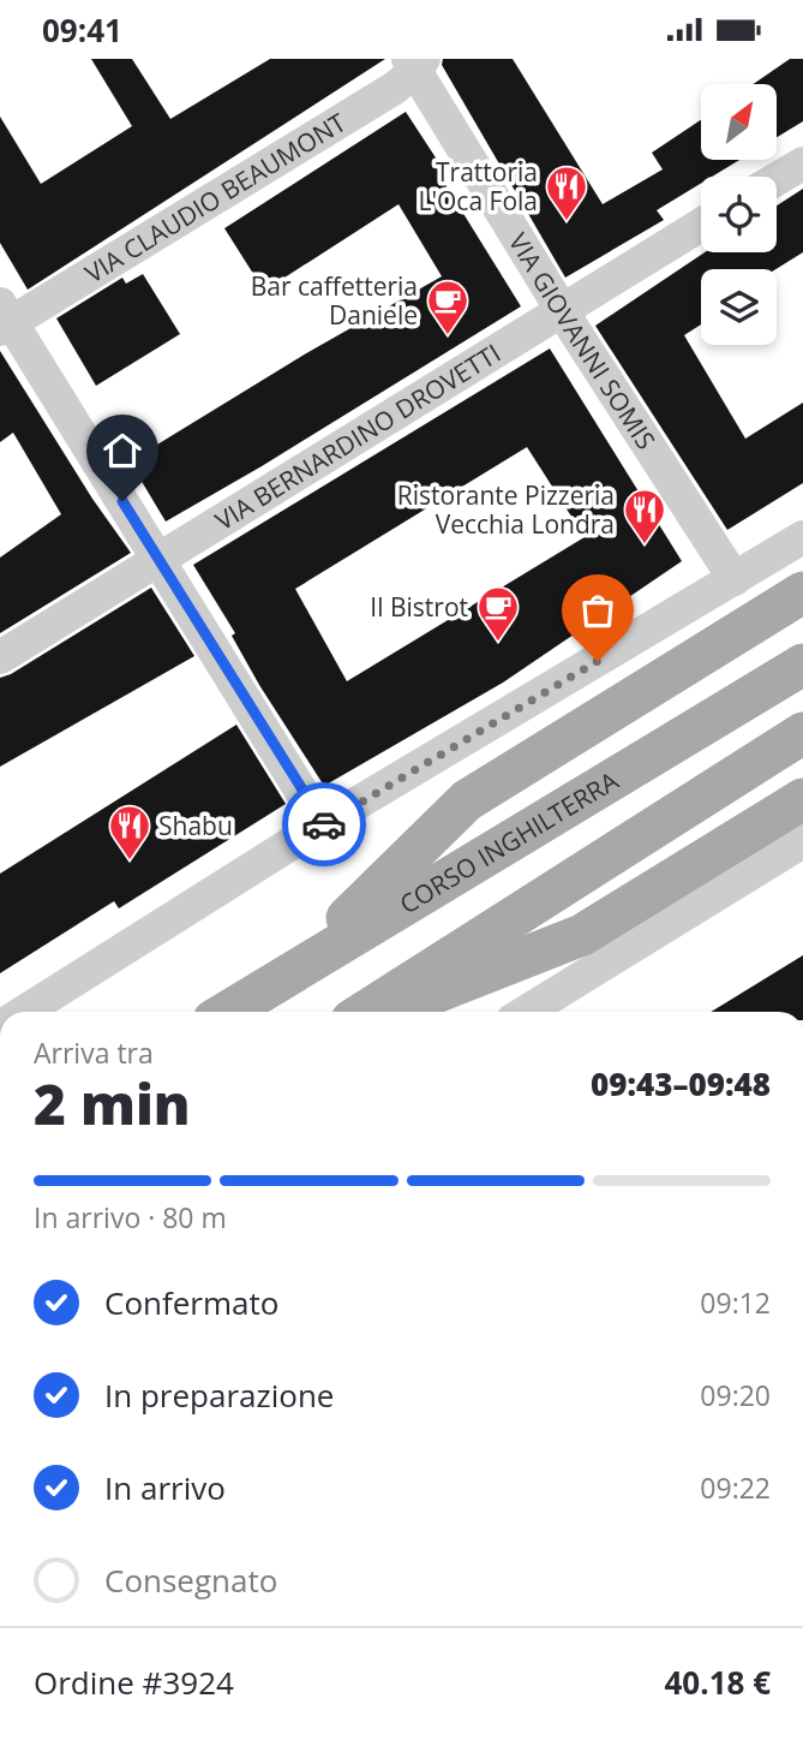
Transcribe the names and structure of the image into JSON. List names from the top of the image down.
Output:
{
  "streets": {
    "main road": ["CORSO INGHILTERRA"],
    "street": ["VIA CLAUDIO BEAUMONT", "VIA GIOVANNI SOMIS", "VIA BERNARDINO DROVETTI"]
  },
  "crossings": [
    ["VIA CLAUDIO BEAUMONT", "VIA GIOVANNI SOMIS"],
    ["VIA GIOVANNI SOMIS", "VIA BERNARDINO DROVETTI"]
  ],
  "places": {
    "restaurant": ["Trattoria L'Oca Fola", "Ristorante Pizzeria Vecchia Londra", "Shabu"],
    "cafe": ["Bar caffetteria Daniele", "Il Bistrot"]
  },
  "north": "top right",
  "page": {
    "status": "09:41",
    "heading": ["2 min", "Arriva tra", "09:43–09:48"],
    "panel": ["Ordine #3924", "40.18 €"],
    "bar": "In arrivo · 80 m",
    "list": [
      ["Confermato", "09:12"],
      ["In preparazione", "09:20"],
      ["In arrivo", "09:22"],
      "Consegnato"
    ]
  }
}
